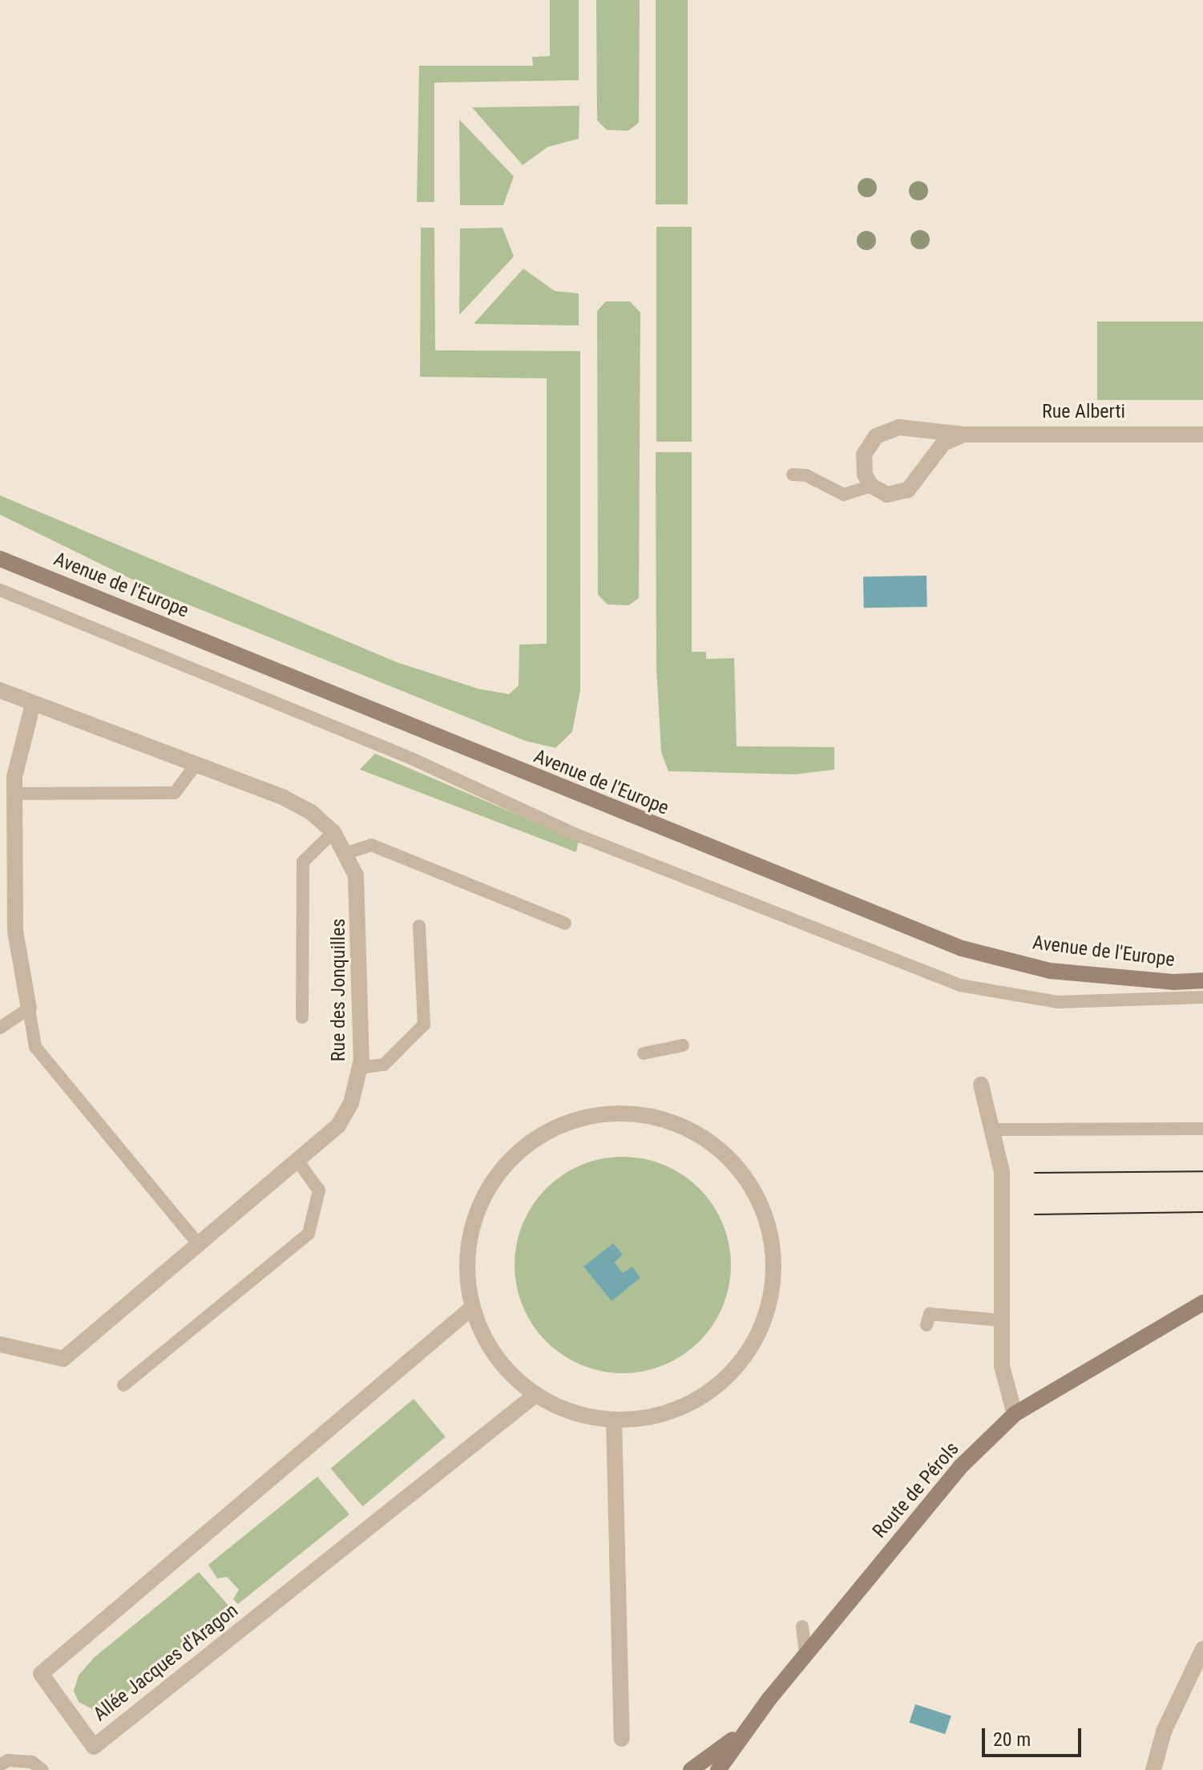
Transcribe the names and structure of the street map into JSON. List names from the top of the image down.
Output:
{
  "streets": {
    "main road": ["Avenue de l'Europe", "Route de Pérols"],
    "street": ["Rue Alberti", "Rue des Jonquilles", "Allée Jacques d'Aragon"]
  },
  "scale_bar": "20 m"
}
